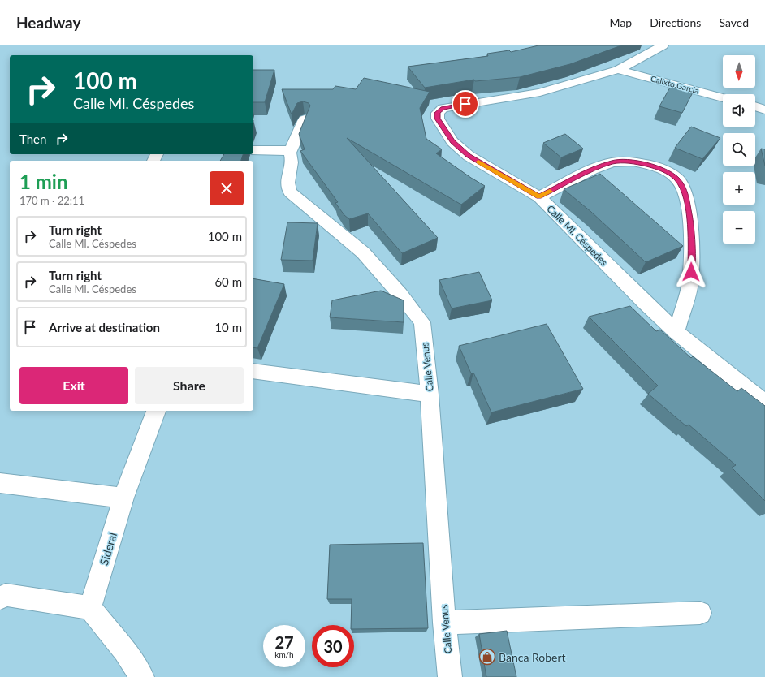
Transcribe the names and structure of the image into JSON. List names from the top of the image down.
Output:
{
  "streets": {
    "street": [
      "Calixto Garcia",
      "Calle Ml. Céspedes",
      "Calle Venus",
      "Sideral"
    ]
  },
  "crossings": [
    ["Calixto Garcia", "Calle Ml. Céspedes"]
  ],
  "places": {
    "shop": ["Banca Robert"]
  },
  "north": "bottom",
  "page": {
    "header": "Headway",
    "nav": ["Map", "Directions", "Saved"],
    "map_buttons": ["+", "−"],
    "turn": ["100 m", "Calle Ml. Céspedes"],
    "then": "Then",
    "heading": ["1 min", "170 m · 22:11"],
    "list": [
      {
        "name": "Turn right",
        "note": "Calle Ml. Céspedes",
        "value": "100 m"
      },
      {
        "name": "Turn right",
        "note": "Calle Ml. Céspedes",
        "value": "60 m"
      },
      {
        "name": "Arrive at destination",
        "value": "10 m"
      }
    ],
    "buttons": ["Exit", "Share"],
    "speed": "27 km/h",
    "limit": "30"
  }
}
